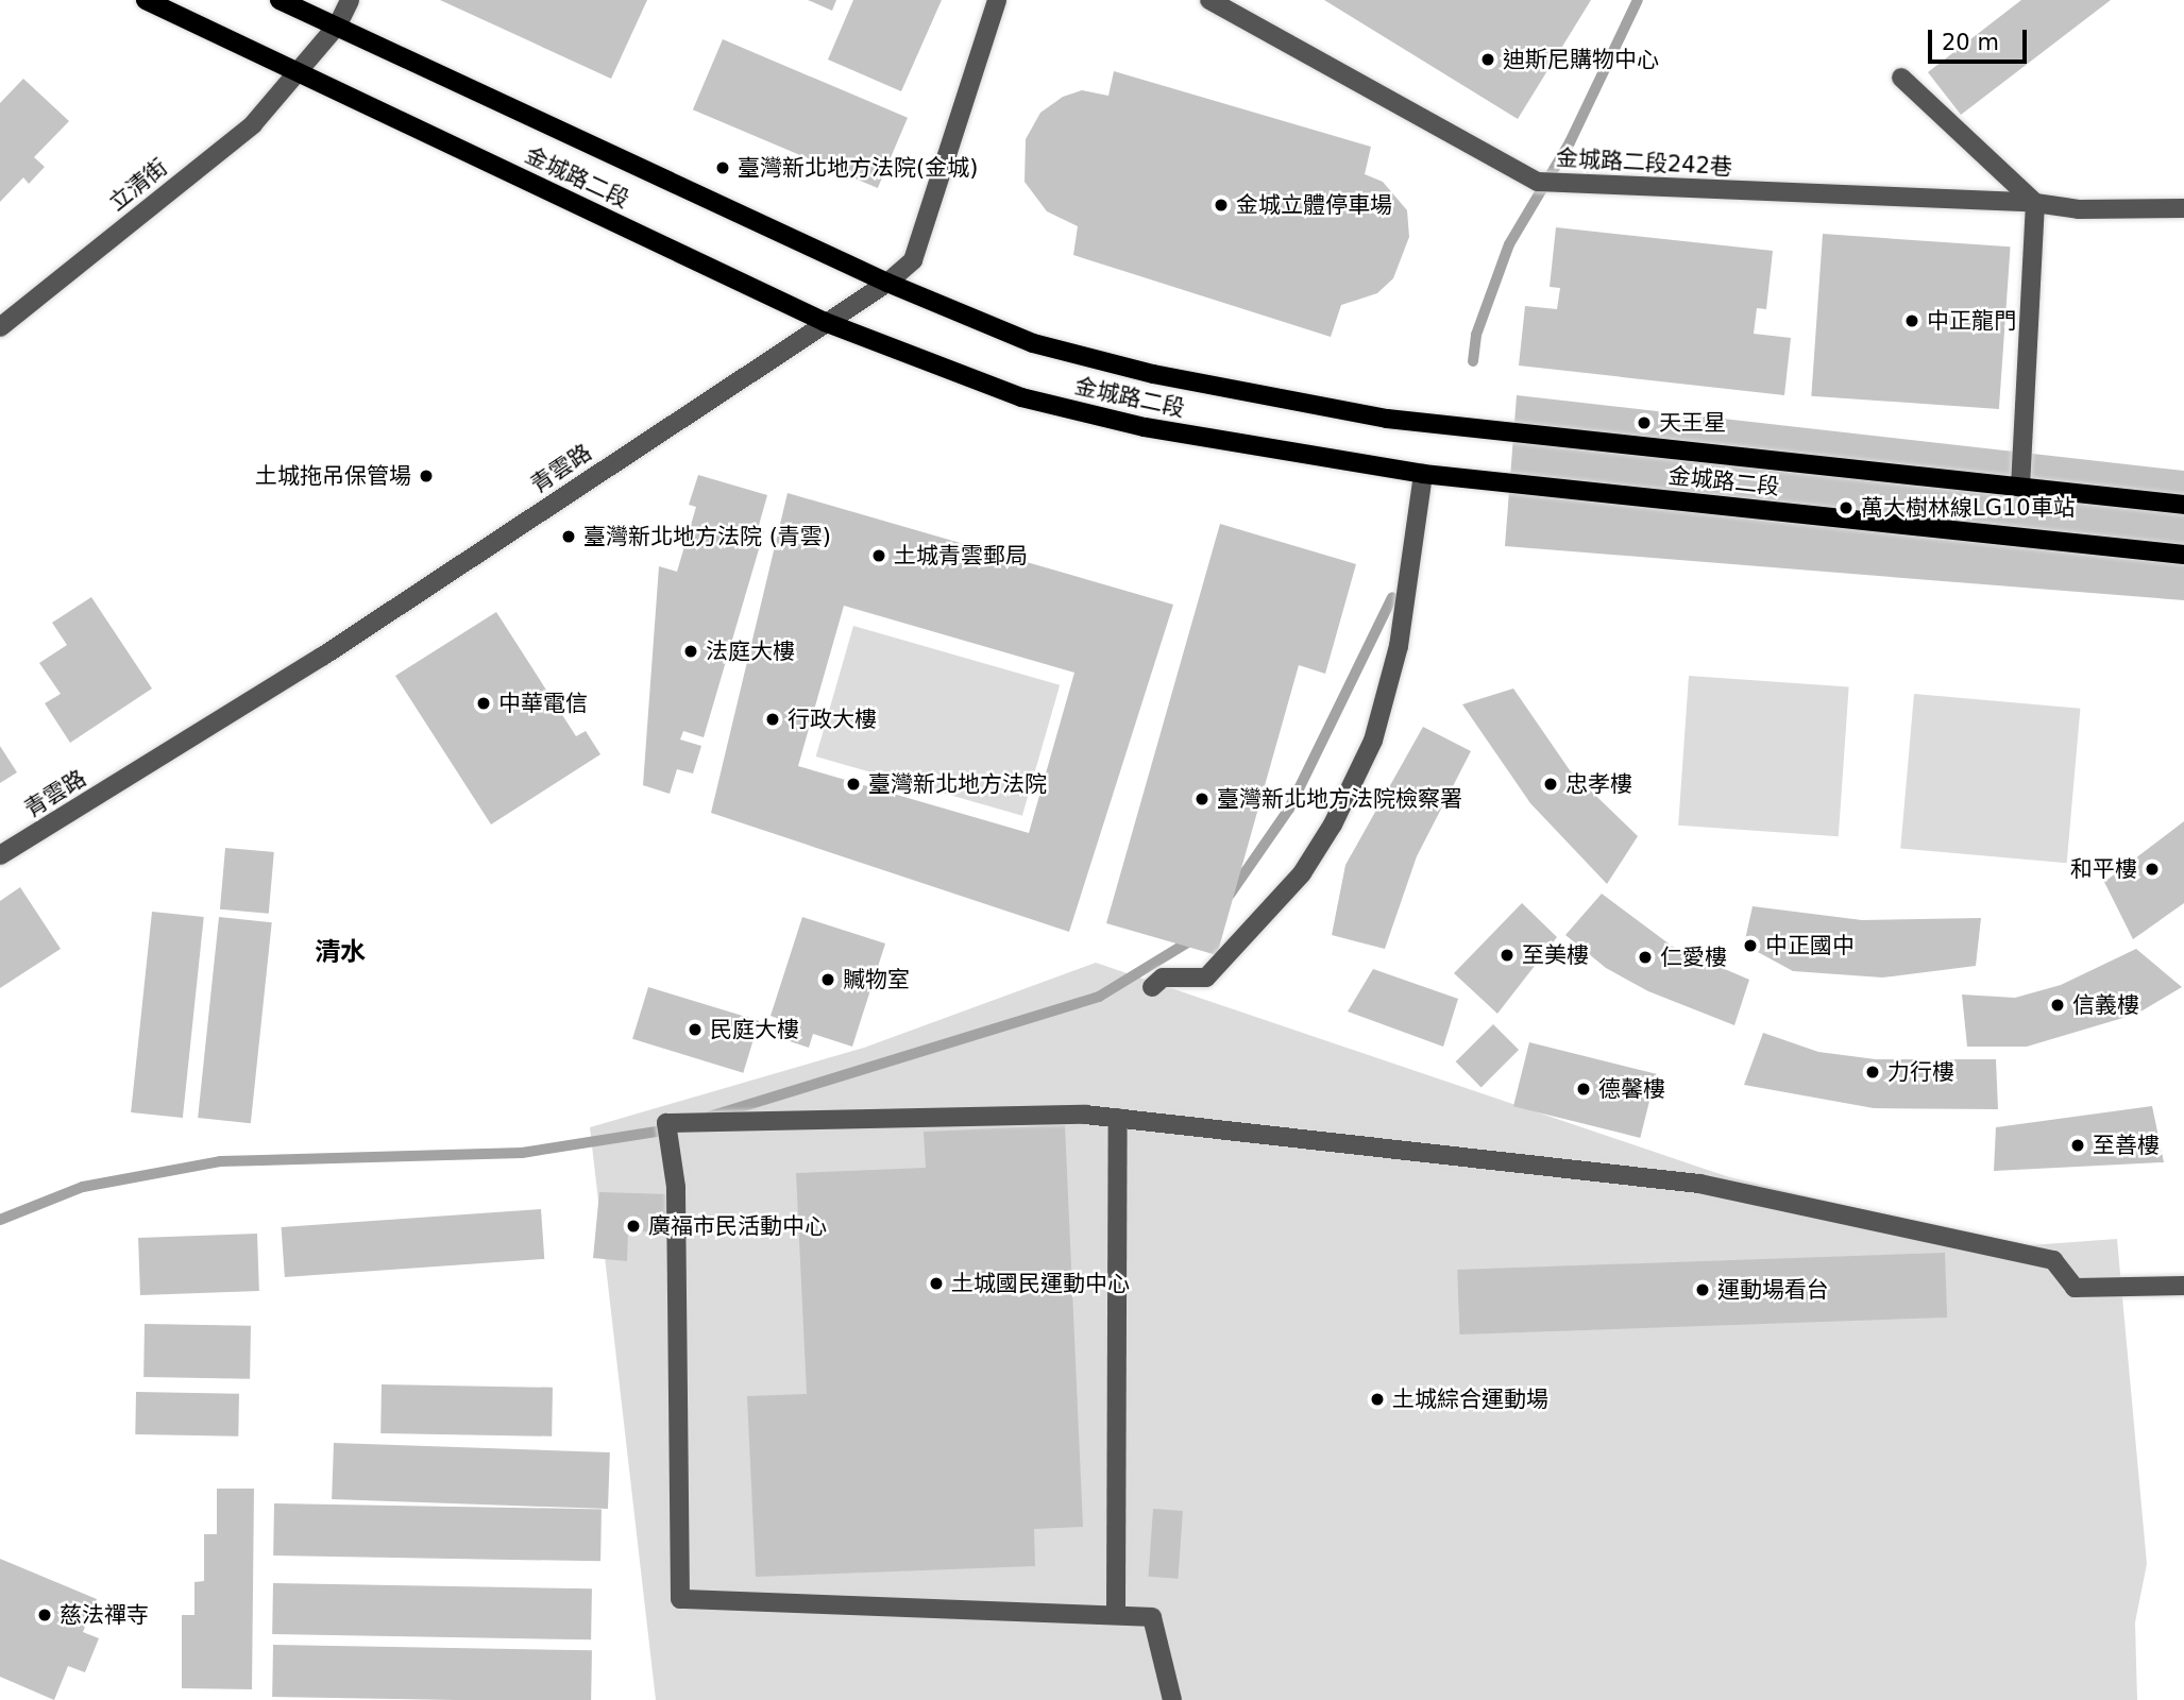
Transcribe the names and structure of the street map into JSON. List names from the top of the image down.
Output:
{
  "streets": {
    "main road": ["金城路二段"],
    "street": ["金城路二段242巷", "立清街", "青雲路"]
  },
  "crossings": [
    ["金城路二段", "立清街"],
    ["金城路二段", "青雲路"]
  ],
  "districts": ["清水"],
  "places": [
    "迪斯尼購物中心",
    "臺灣新北地方法院(金城)",
    "金城立體停車場",
    "中正龍門",
    "天王星",
    "土城拖吊保管場",
    "萬大樹林線LG10車站",
    "臺灣新北地方法院 (青雲)",
    "土城青雲郵局",
    "法庭大樓",
    "中華電信",
    "行政大樓",
    "臺灣新北地方法院",
    "忠孝樓",
    "臺灣新北地方法院檢察署",
    "和平樓",
    "中正國中",
    "至美樓",
    "仁愛樓",
    "贓物室",
    "信義樓",
    "民庭大樓",
    "力行樓",
    "德馨樓",
    "至善樓",
    "廣福市民活動中心",
    "土城國民運動中心",
    "運動場看台",
    "土城綜合運動場",
    "慈法禪寺"
  ],
  "scale_bar": "20 m"
}
